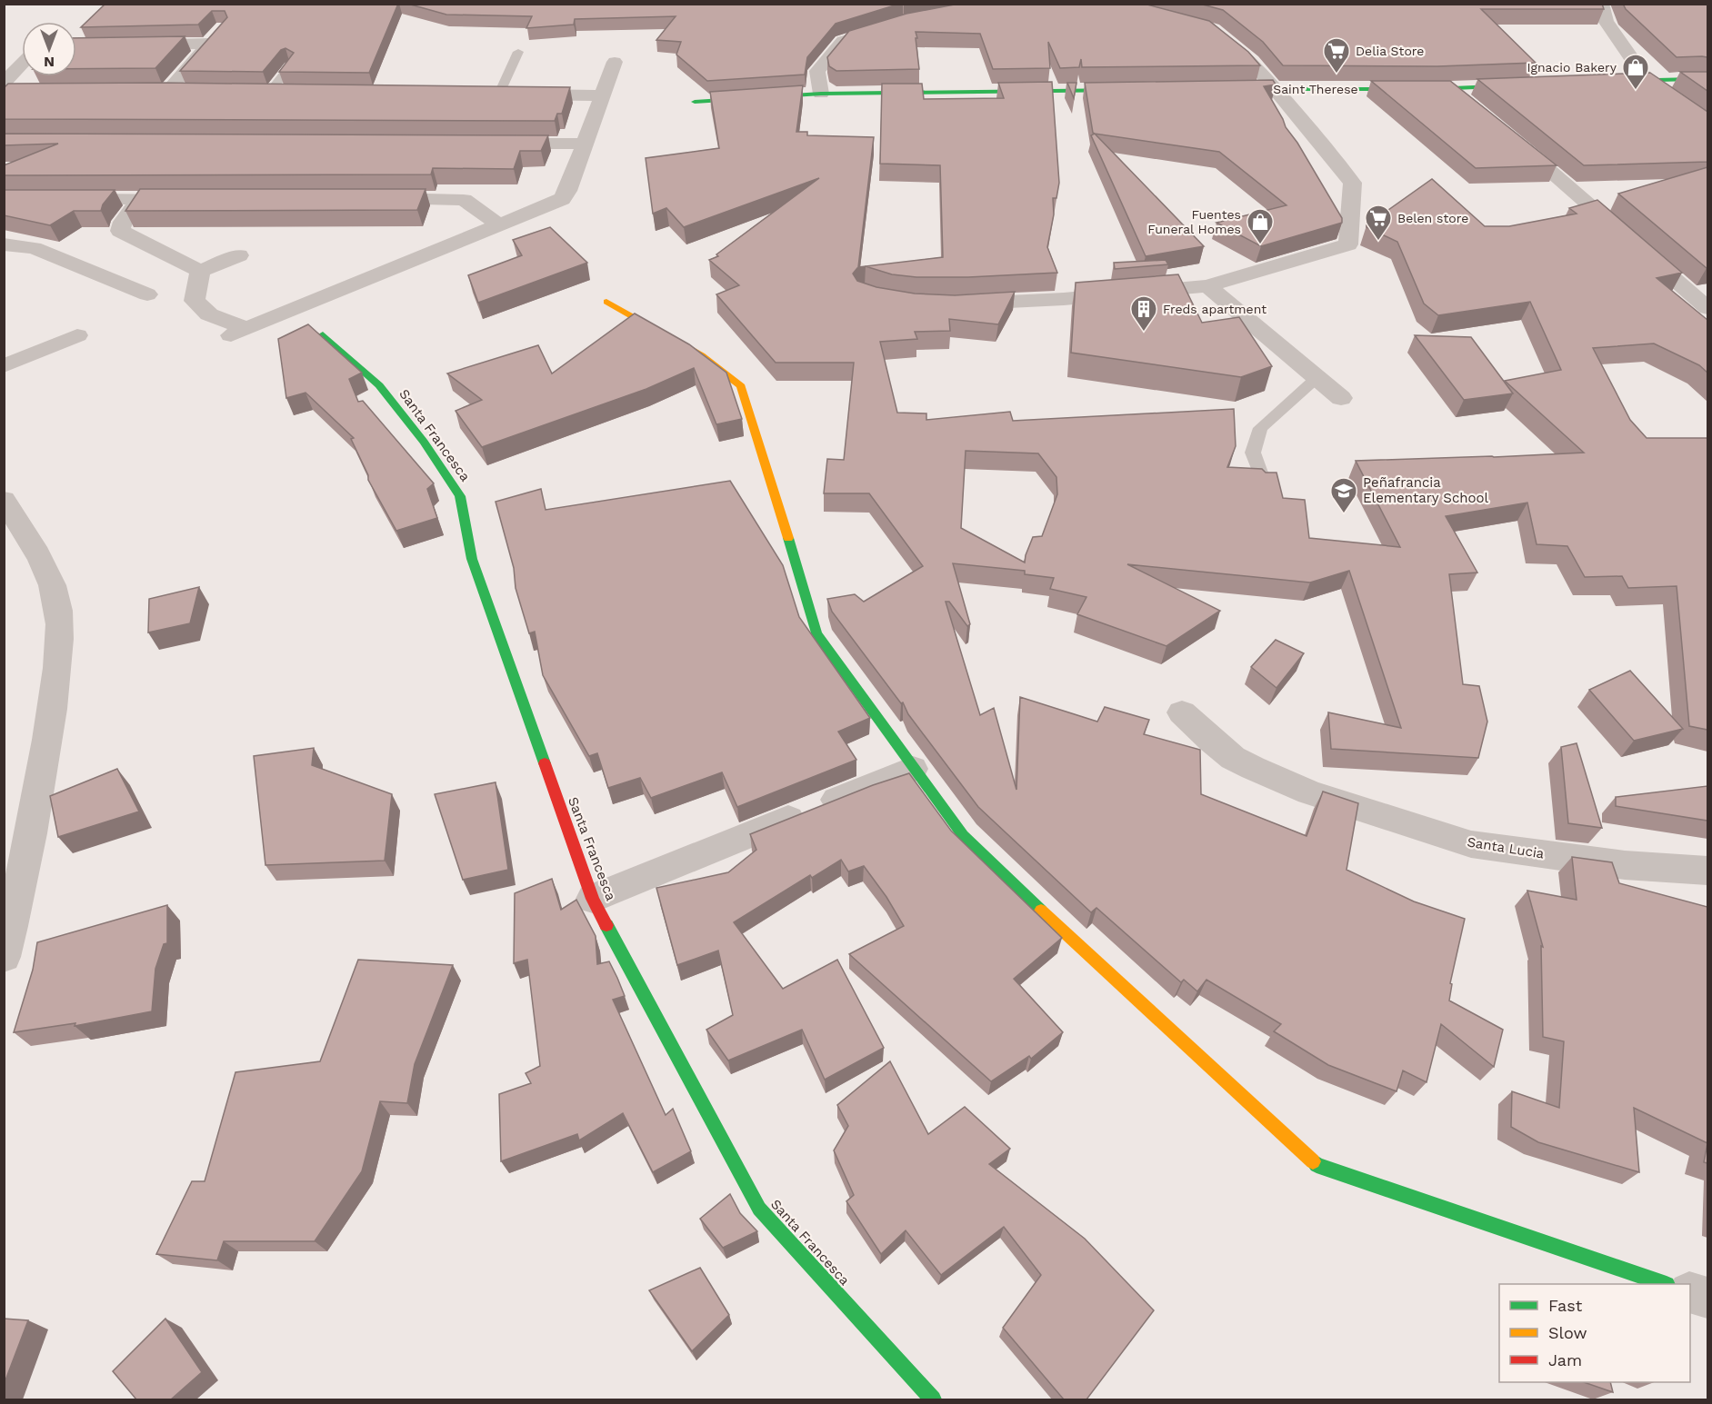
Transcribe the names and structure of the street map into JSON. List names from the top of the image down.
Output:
{
  "streets": {
    "street": ["Saint Therese", "Santa Francesca", "Santa Lucia"]
  },
  "places": {
    "supermarket": ["Delia Store", "Belen store"],
    "shop": ["Ignacio Bakery", "Fuentes Funeral Homes"],
    "building": ["Freds apartment"],
    "school or university": ["Peñafrancia Elementary School"]
  },
  "legend": ["Fast", "Slow", "Jam"],
  "north": "bottom"
}
